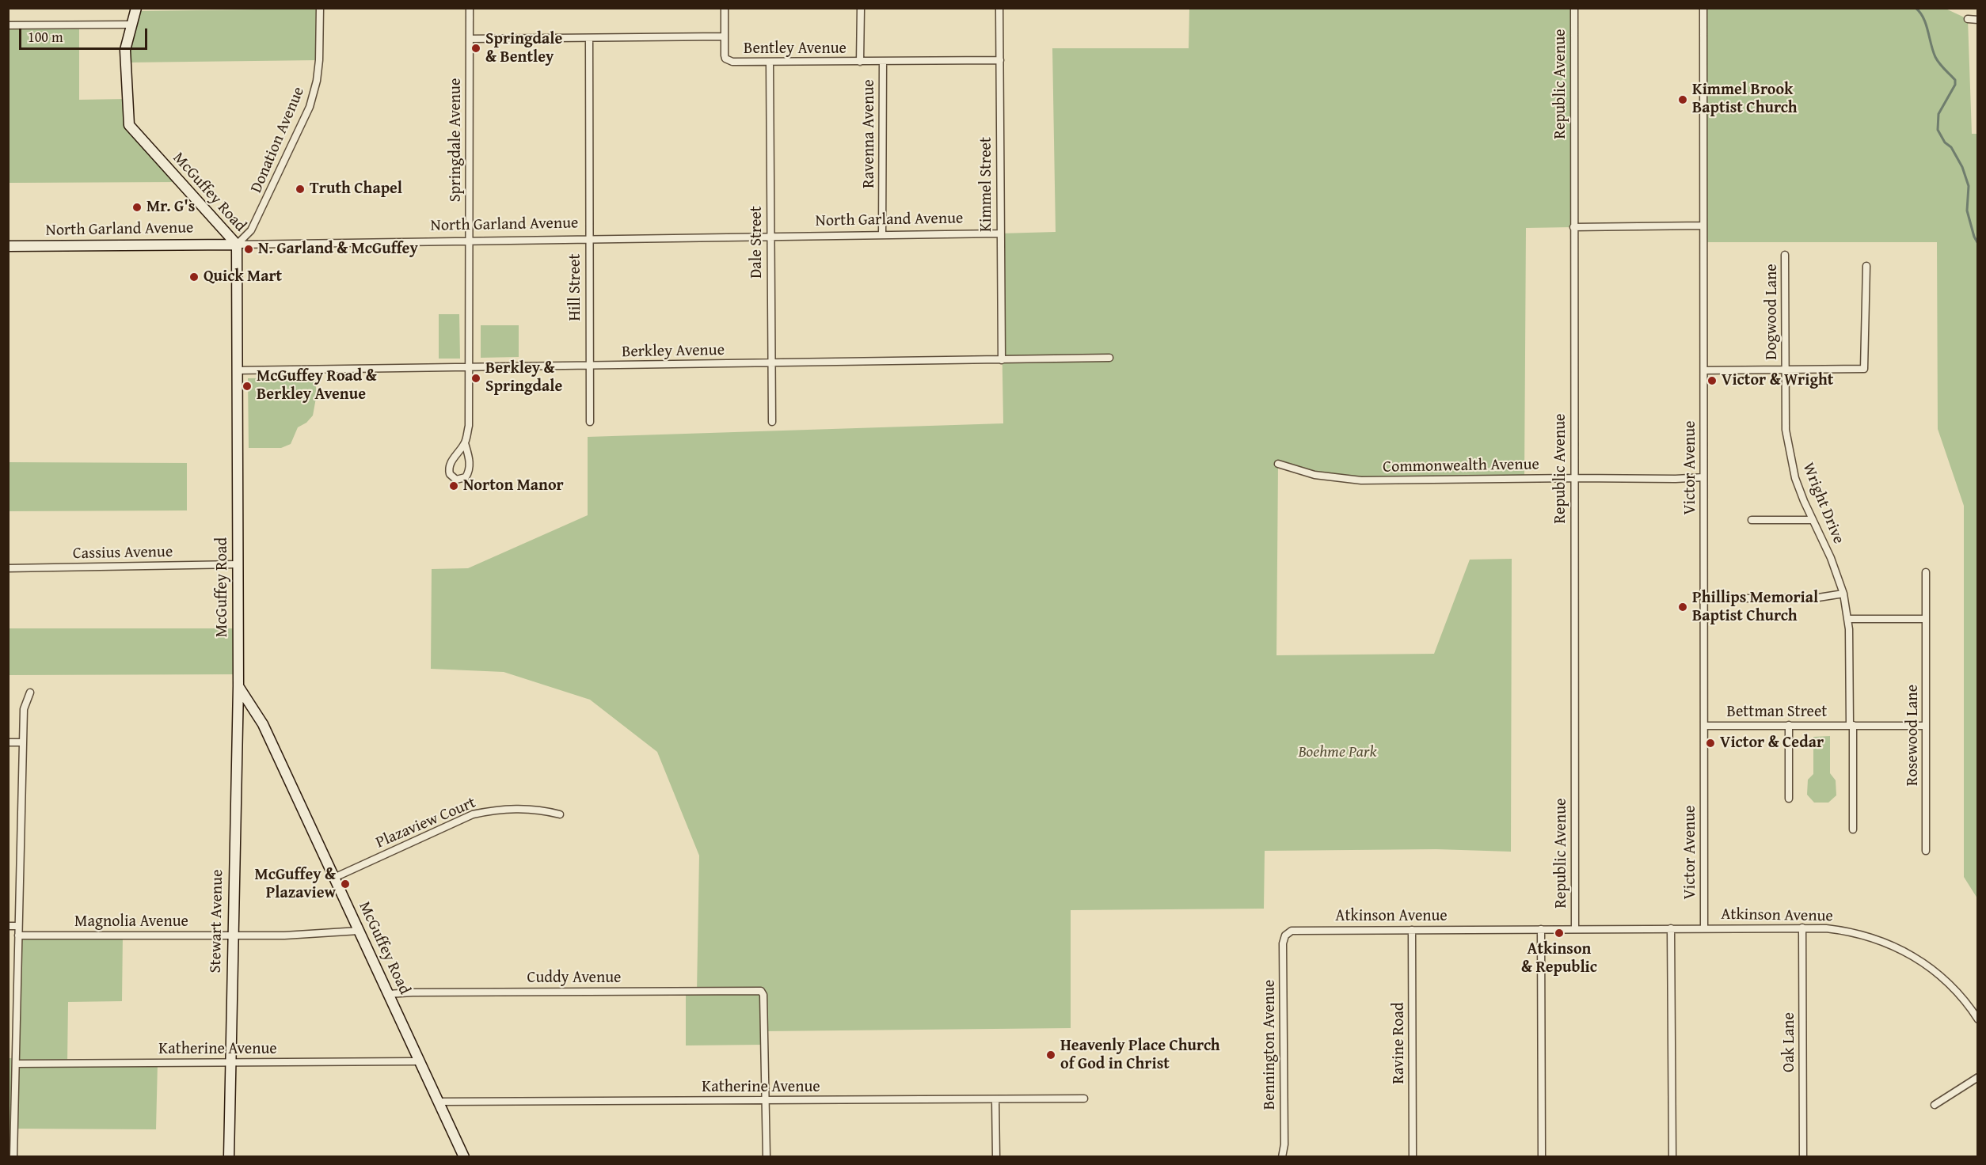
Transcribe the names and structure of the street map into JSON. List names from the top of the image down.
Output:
{
  "streets": {
    "street": [
      "Bentley Avenue",
      "Republic Avenue",
      "Ravenna Avenue",
      "Donation Avenue",
      "Springdale Avenue",
      "Kimmel Street",
      "McGuffey Road",
      "North Garland Avenue",
      "Dale Street",
      "Hill Street",
      "Dogwood Lane",
      "Berkley Avenue",
      "Commonwealth Avenue",
      "Victor Avenue",
      "Wright Drive",
      "Cassius Avenue",
      "Bettman Street",
      "Rosewood Lane",
      "Plazaview Court",
      "Atkinson Avenue",
      "Stewart Avenue",
      "Magnolia Avenue",
      "Cuddy Avenue",
      "Oak Lane",
      "Ravine Road",
      "Bennington Avenue",
      "Katherine Avenue"
    ]
  },
  "crossings": [
    ["Bentley Avenue", "Ravenna Avenue"],
    ["Bentley Avenue", "Springdale Avenue"],
    ["Bentley Avenue", "Kimmel Street"],
    ["Bentley Avenue", "Dale Street"],
    ["Bentley Avenue", "Hill Street"],
    ["Republic Avenue", "Commonwealth Avenue"],
    ["Republic Avenue", "Atkinson Avenue"],
    ["Ravenna Avenue", "North Garland Avenue"],
    ["Donation Avenue", "McGuffey Road"],
    ["Donation Avenue", "North Garland Avenue"],
    ["Springdale Avenue", "North Garland Avenue"],
    ["Springdale Avenue", "Berkley Avenue"],
    ["Kimmel Street", "North Garland Avenue"],
    ["Kimmel Street", "Berkley Avenue"],
    ["McGuffey Road", "North Garland Avenue"],
    ["McGuffey Road", "Berkley Avenue"],
    ["McGuffey Road", "Cassius Avenue"],
    ["McGuffey Road", "Plazaview Court"],
    ["McGuffey Road", "Stewart Avenue"],
    ["McGuffey Road", "Magnolia Avenue"],
    ["McGuffey Road", "Cuddy Avenue"],
    ["McGuffey Road", "Katherine Avenue"],
    ["North Garland Avenue", "Dale Street"],
    ["North Garland Avenue", "Hill Street"],
    ["Dale Street", "Berkley Avenue"],
    ["Hill Street", "Berkley Avenue"],
    ["Dogwood Lane", "Wright Drive"],
    ["Commonwealth Avenue", "Victor Avenue"],
    ["Victor Avenue", "Bettman Street"],
    ["Victor Avenue", "Atkinson Avenue"],
    ["Wright Drive", "Bettman Street"],
    ["Bettman Street", "Rosewood Lane"],
    ["Atkinson Avenue", "Oak Lane"],
    ["Atkinson Avenue", "Ravine Road"],
    ["Atkinson Avenue", "Bennington Avenue"],
    ["Stewart Avenue", "Magnolia Avenue"],
    ["Stewart Avenue", "Katherine Avenue"],
    ["Cuddy Avenue", "Katherine Avenue"]
  ],
  "parks": ["Boehme Park"],
  "places": [
    "Springdale & Bentley",
    "Kimmel Brook Baptist Church",
    "Truth Chapel",
    "Mr. G's",
    "N. Garland & McGuffey",
    "Quick Mart",
    "Berkley & Springdale",
    "Victor & Wright",
    "McGuffey Road & Berkley Avenue",
    "Norton Manor",
    "Phillips Memorial Baptist Church",
    "Victor & Cedar",
    "McGuffey & Plazaview",
    "Atkinson & Republic",
    "Heavenly Place Church of God in Christ"
  ],
  "scale_bar": "100 m"
}
